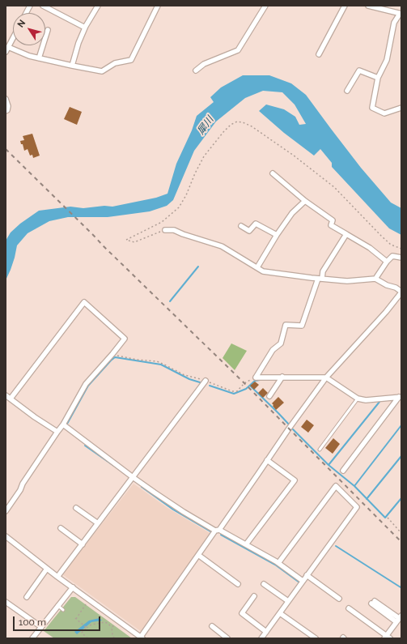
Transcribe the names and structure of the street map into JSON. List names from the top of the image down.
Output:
{
  "water": ["犀川"],
  "scale_bar": "100 m",
  "north": "top left"
}
